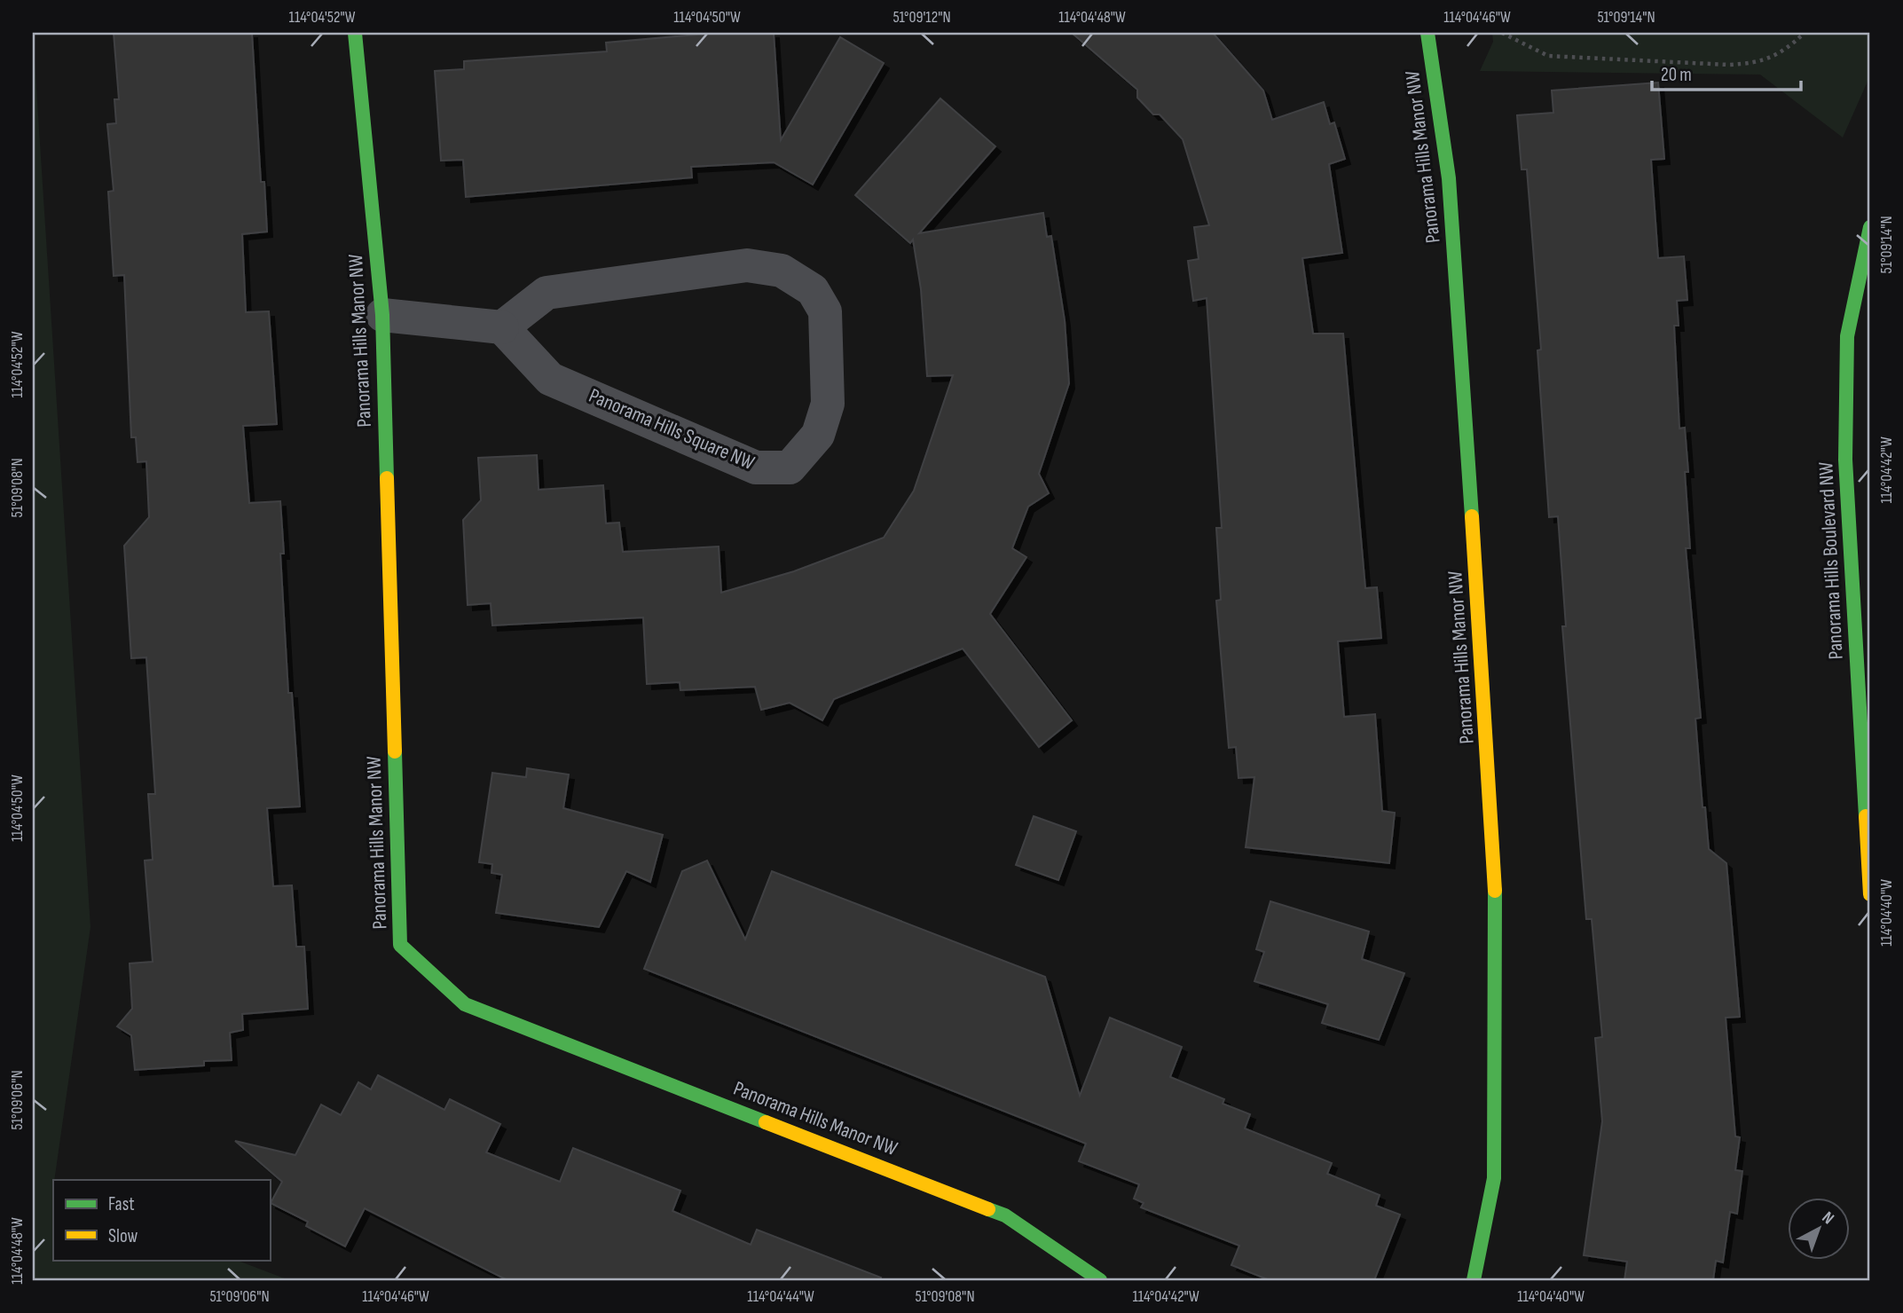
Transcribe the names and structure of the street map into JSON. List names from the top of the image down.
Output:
{
  "streets": {
    "street": ["Panorama Hills Manor NW", "Panorama Hills Square NW", "Panorama Hills Boulevard NW"]
  },
  "legend": ["Fast", "Slow"],
  "scale_bar": "20 m",
  "north": "top right",
  "coordinates": [
    "114°04'52\"W",
    "114°04'50\"W",
    "51°09'12\"N",
    "114°04'48\"W",
    "114°04'46\"W",
    "51°09'14\"N",
    "114°04'42\"W",
    "51°09'08\"N",
    "114°04'40\"W",
    "51°09'06\"N",
    "114°04'44\"W"
  ]
}
